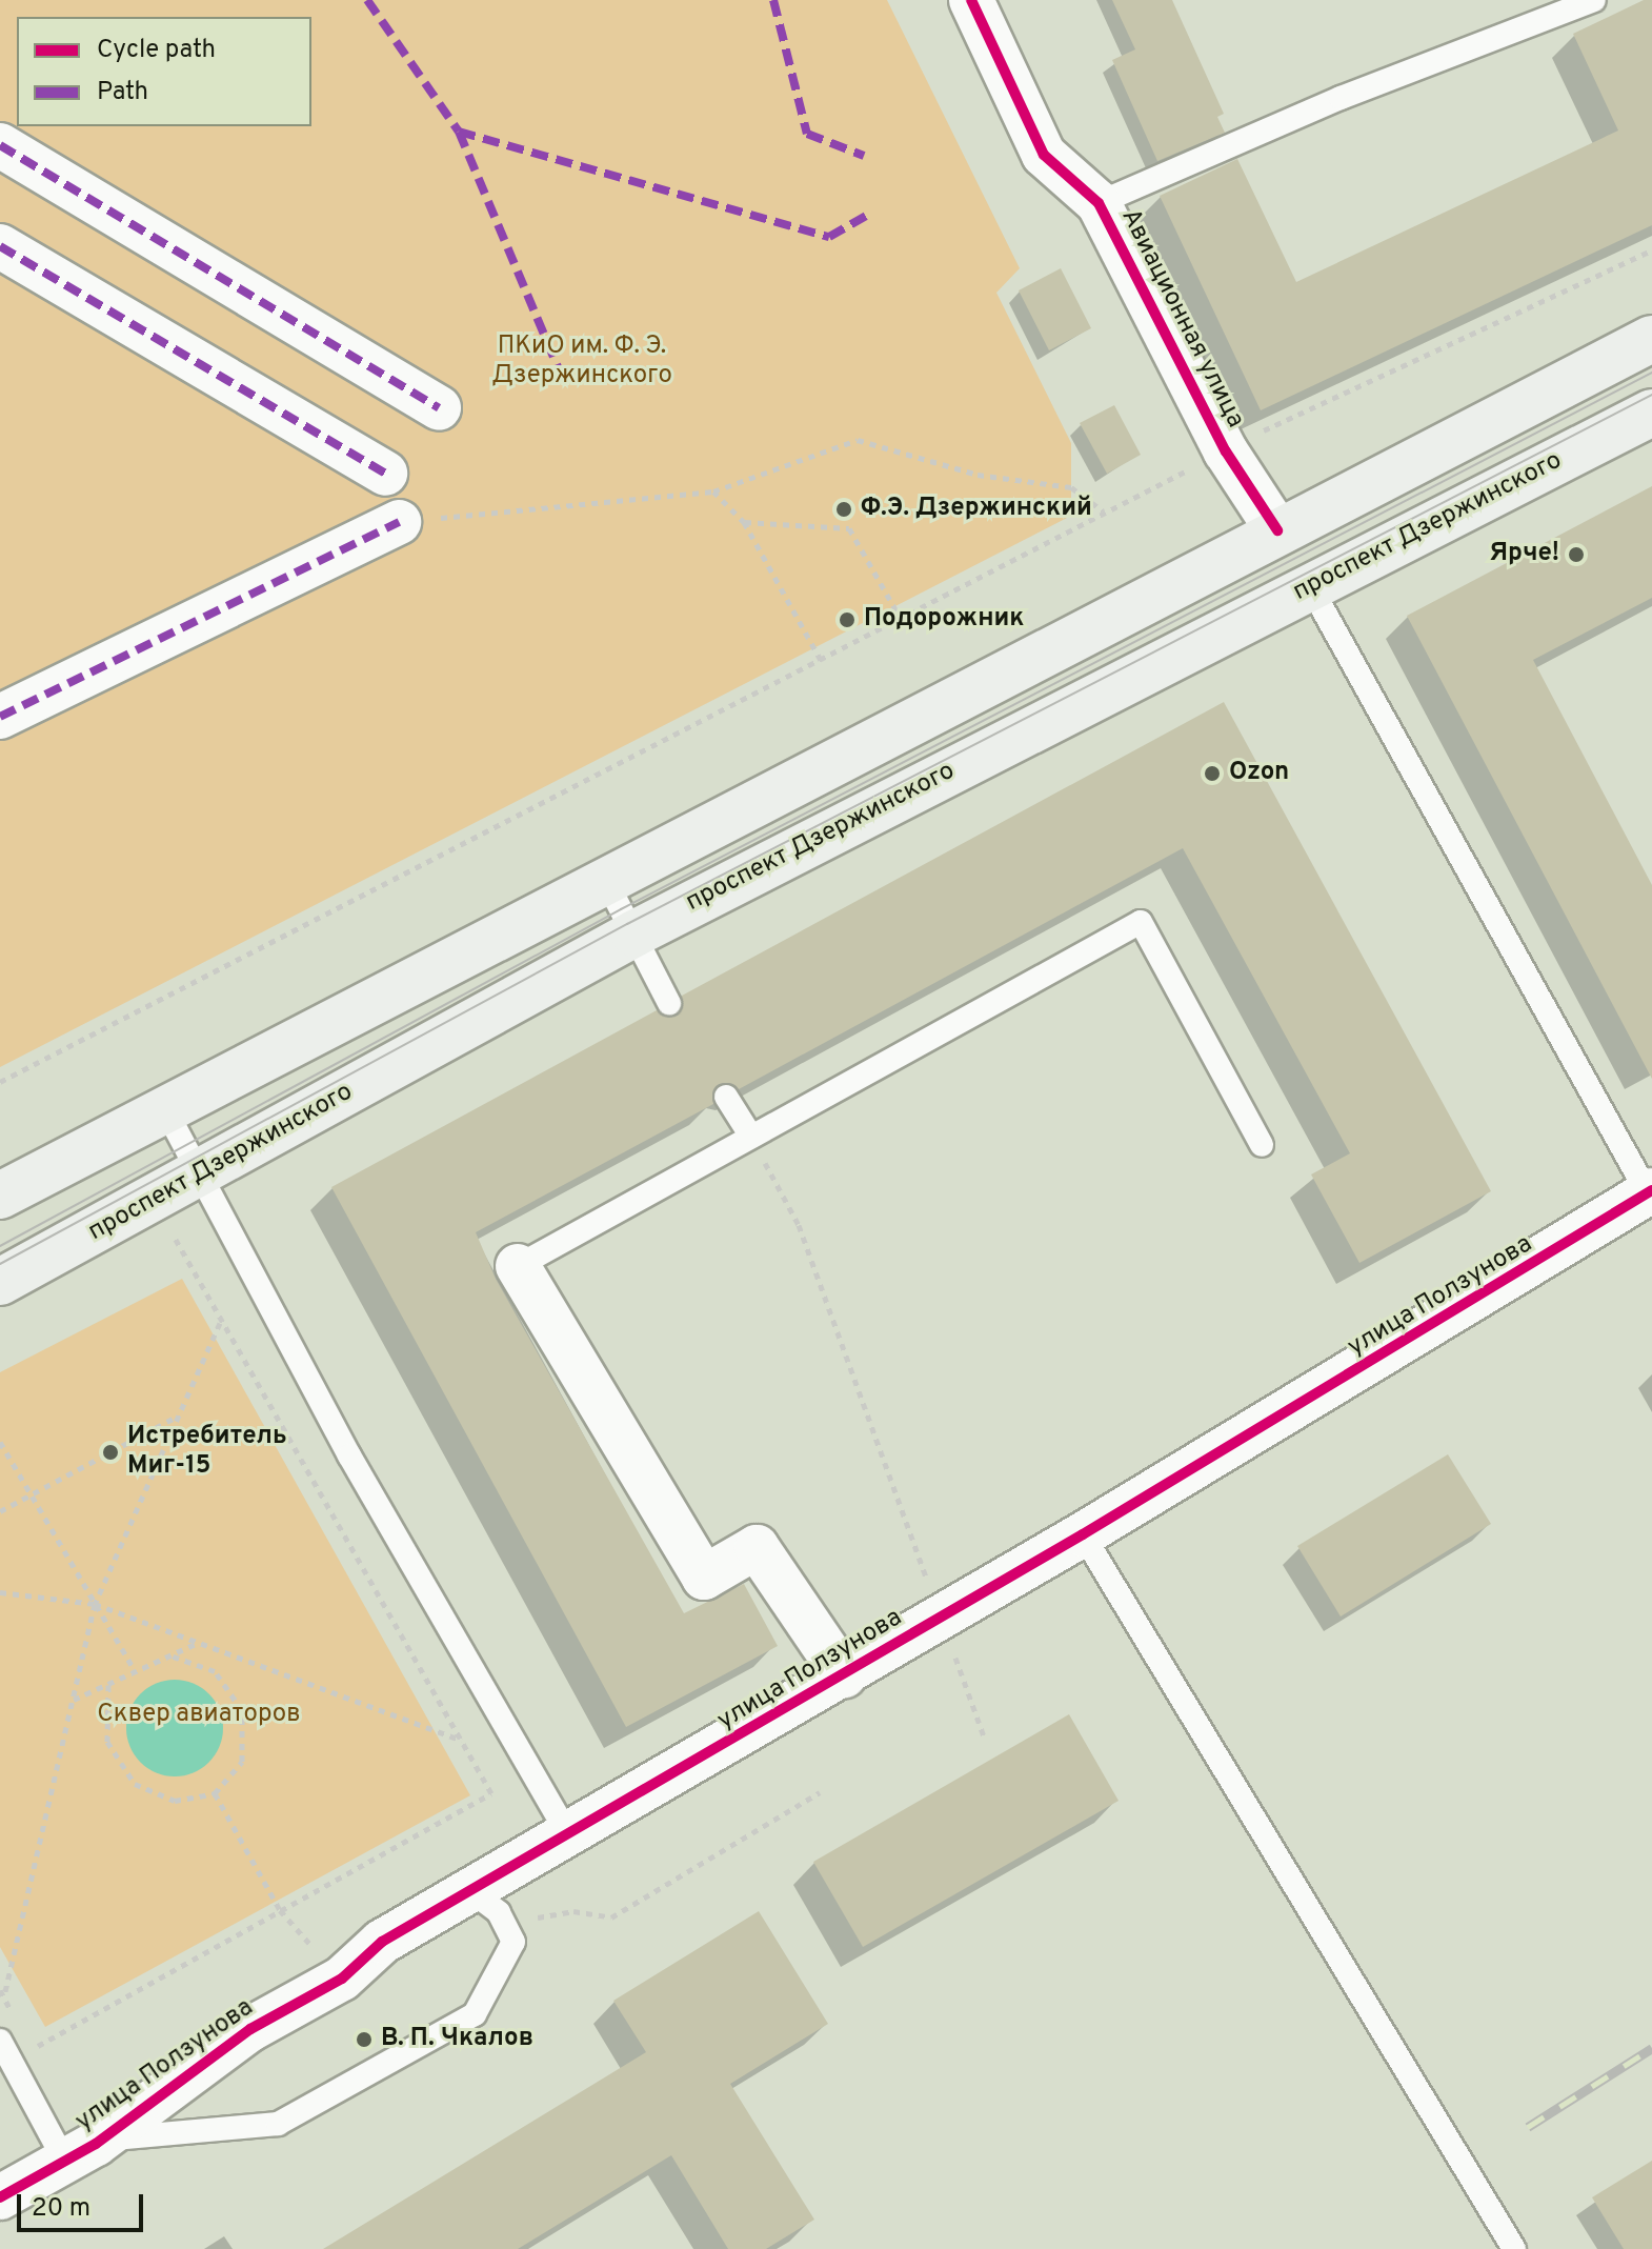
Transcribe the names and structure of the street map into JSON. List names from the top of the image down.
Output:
{
  "streets": {
    "main road": ["проспект Дзержинского"],
    "street": ["Авиационная улица", "улица Ползунова"]
  },
  "parks": ["ПКиО им. Ф. Э. Дзержинского", "Сквер авиаторов"],
  "places": [
    "Ф.Э. Дзержинский",
    "Ярче!",
    "Подорожник",
    "Ozon",
    "Истребитель Миг-15",
    "В. П. Чкалов"
  ],
  "legend": ["Cycle path", "Path"],
  "scale_bar": "20 m"
}
